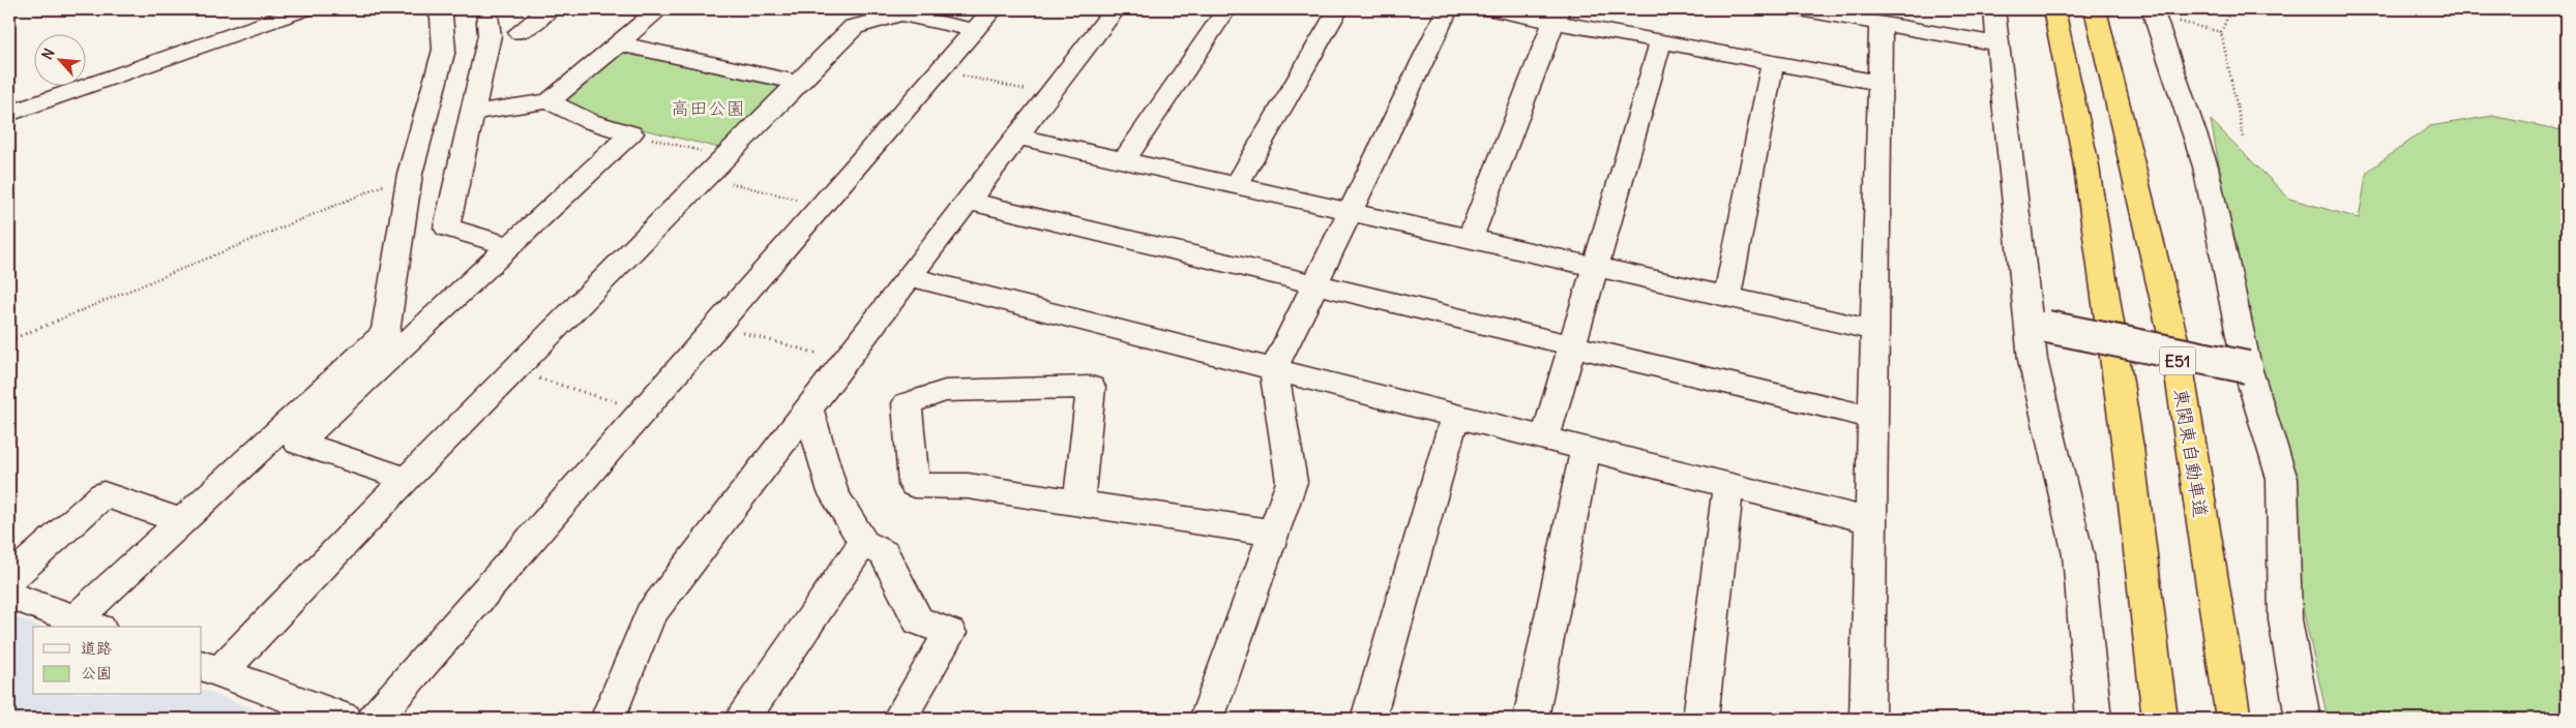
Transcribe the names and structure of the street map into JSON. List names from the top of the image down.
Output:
{
  "streets": {
    "highway": ["E51", "東関東自動車道"]
  },
  "parks": ["高田公園"],
  "legend": ["道路", "公園"],
  "north": "top left"
}
